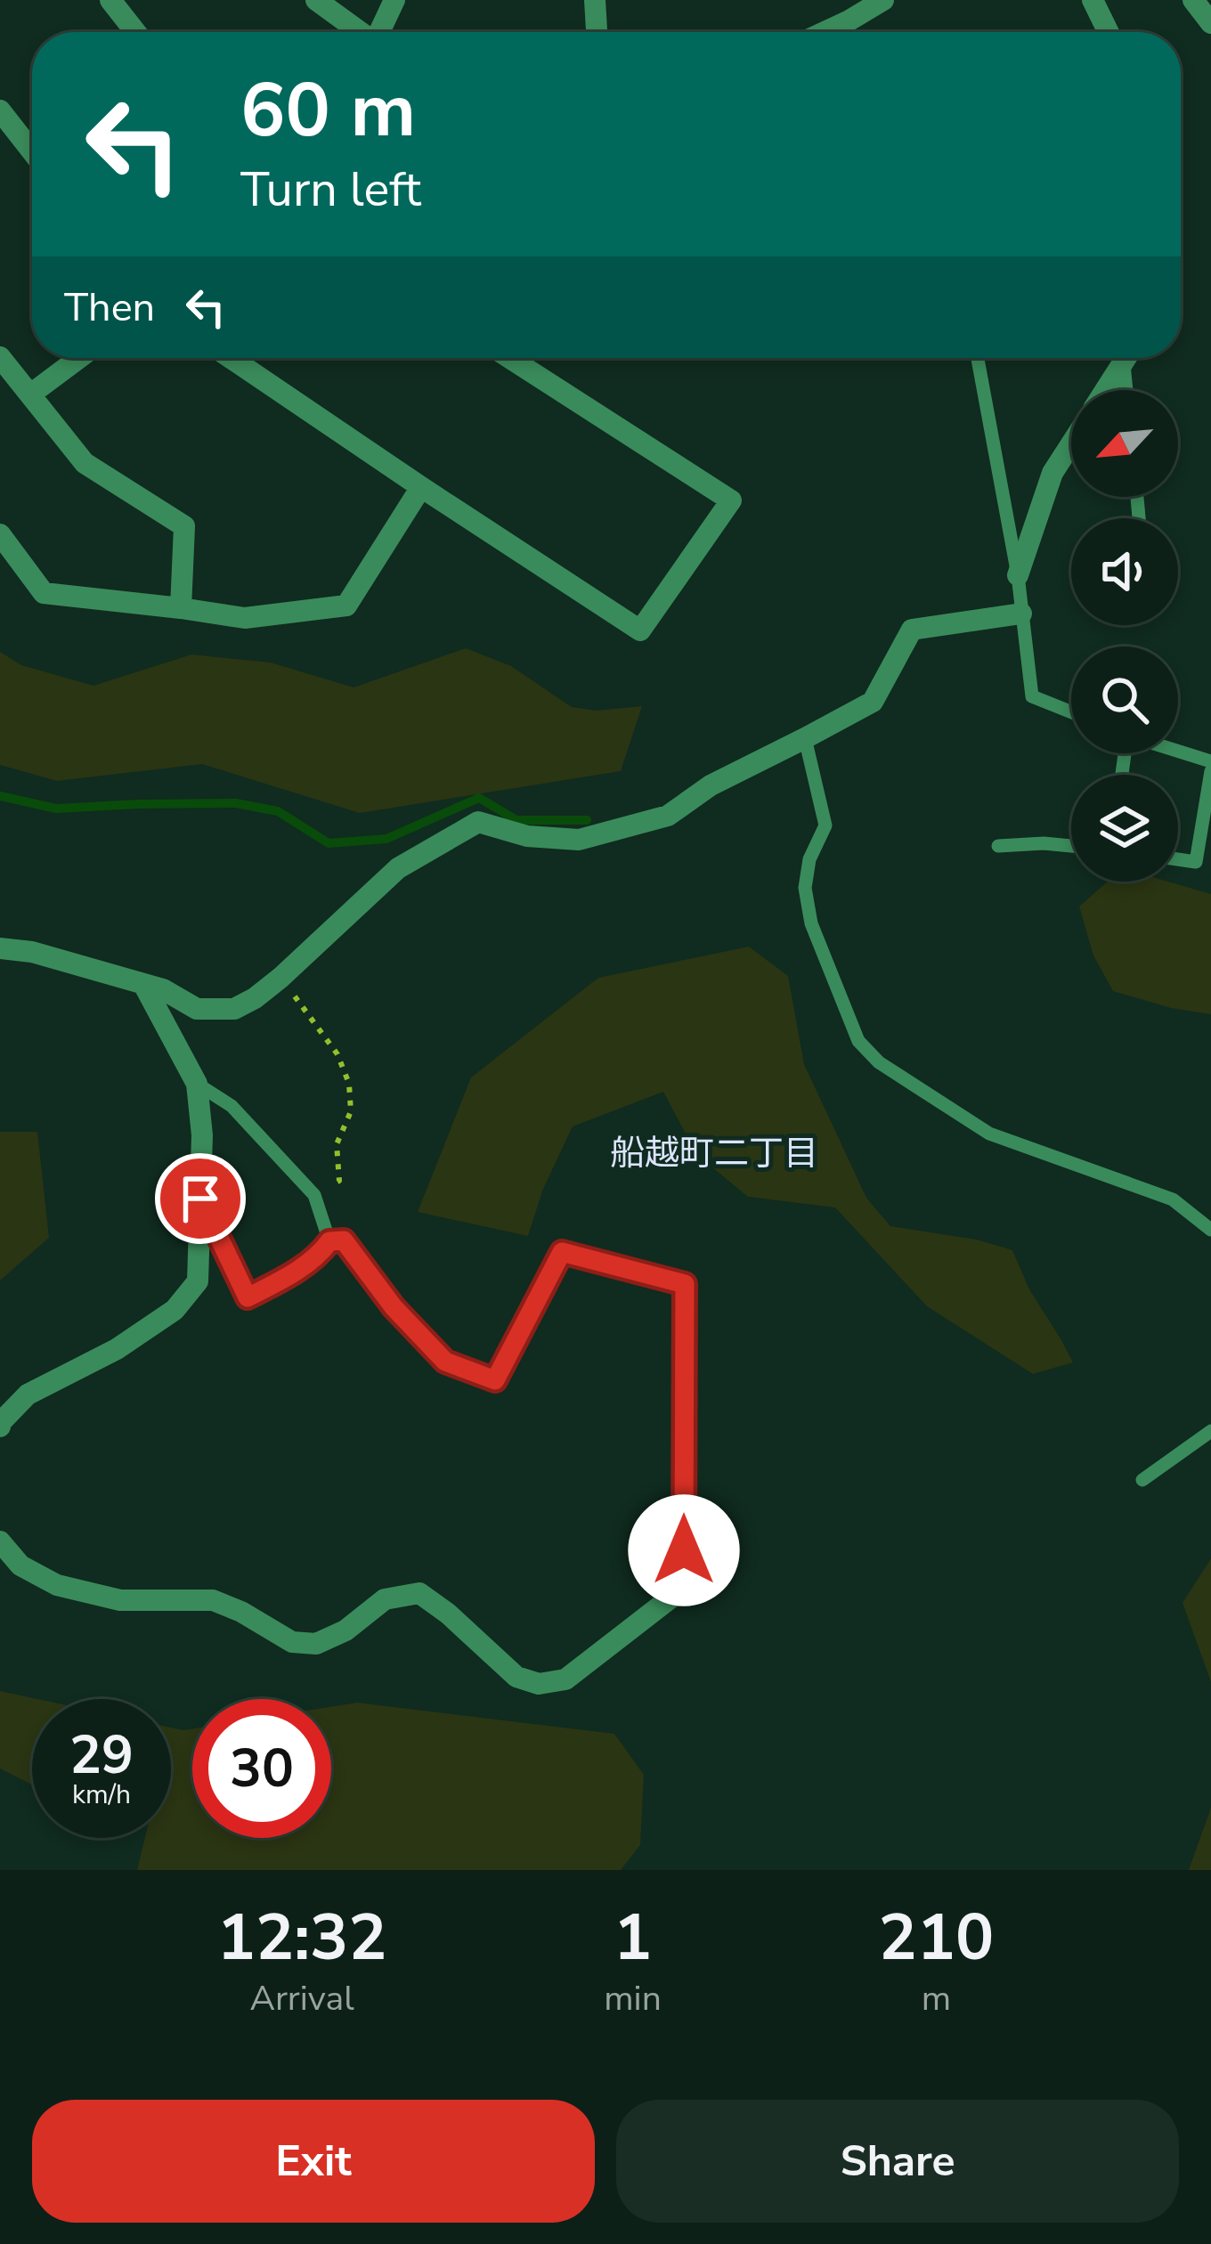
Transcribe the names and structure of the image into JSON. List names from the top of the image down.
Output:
{
  "districts": ["船越町二丁目"],
  "north": "bottom left",
  "page": {
    "turn": ["60 m", "Turn left"],
    "then": "Then",
    "speed": "29 km/h",
    "limit": "30",
    "eta": [
      "12:32",
      "Arrival",
      "1",
      "min",
      "210",
      "m"
    ],
    "buttons": ["Exit", "Share"]
  }
}
